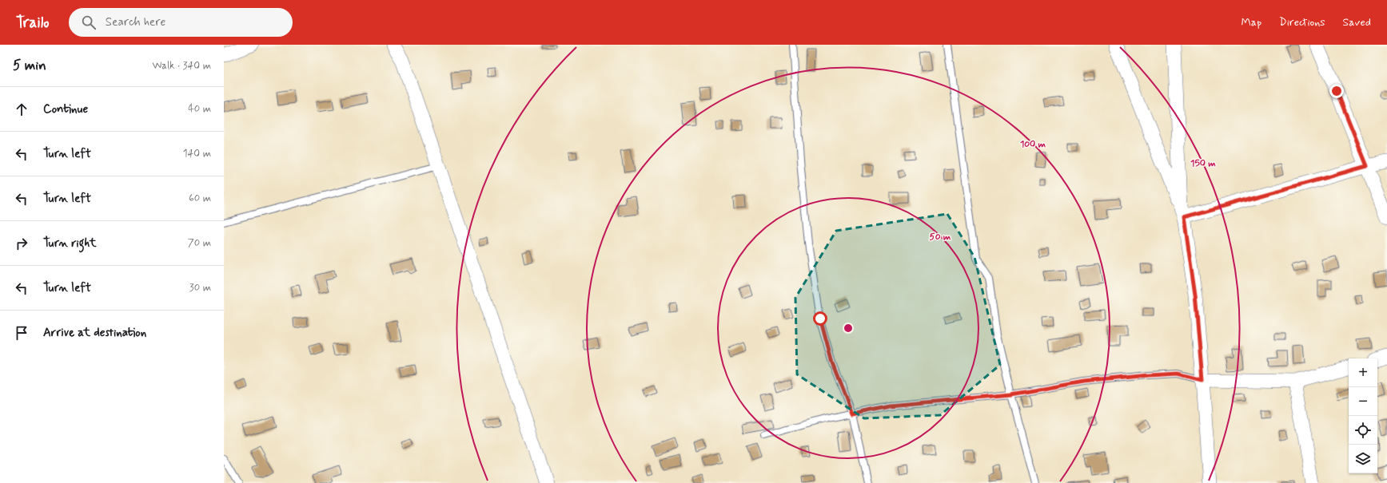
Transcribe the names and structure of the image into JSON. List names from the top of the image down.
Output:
{
  "page": {
    "header": "Trailo",
    "search": "Search here",
    "nav": ["Map", "Directions", "Saved"],
    "heading": ["5 min", "Walk · 340 m"],
    "list": [
      ["Continue", "40 m"],
      ["Turn left", "140 m"],
      ["Turn left", "60 m"],
      ["Turn right", "70 m"],
      ["Turn left", "30 m"],
      "Arrive at destination"
    ],
    "map_buttons": ["+", "−"]
  },
  "rings": ["100 m", "150 m", "50 m"]
}
